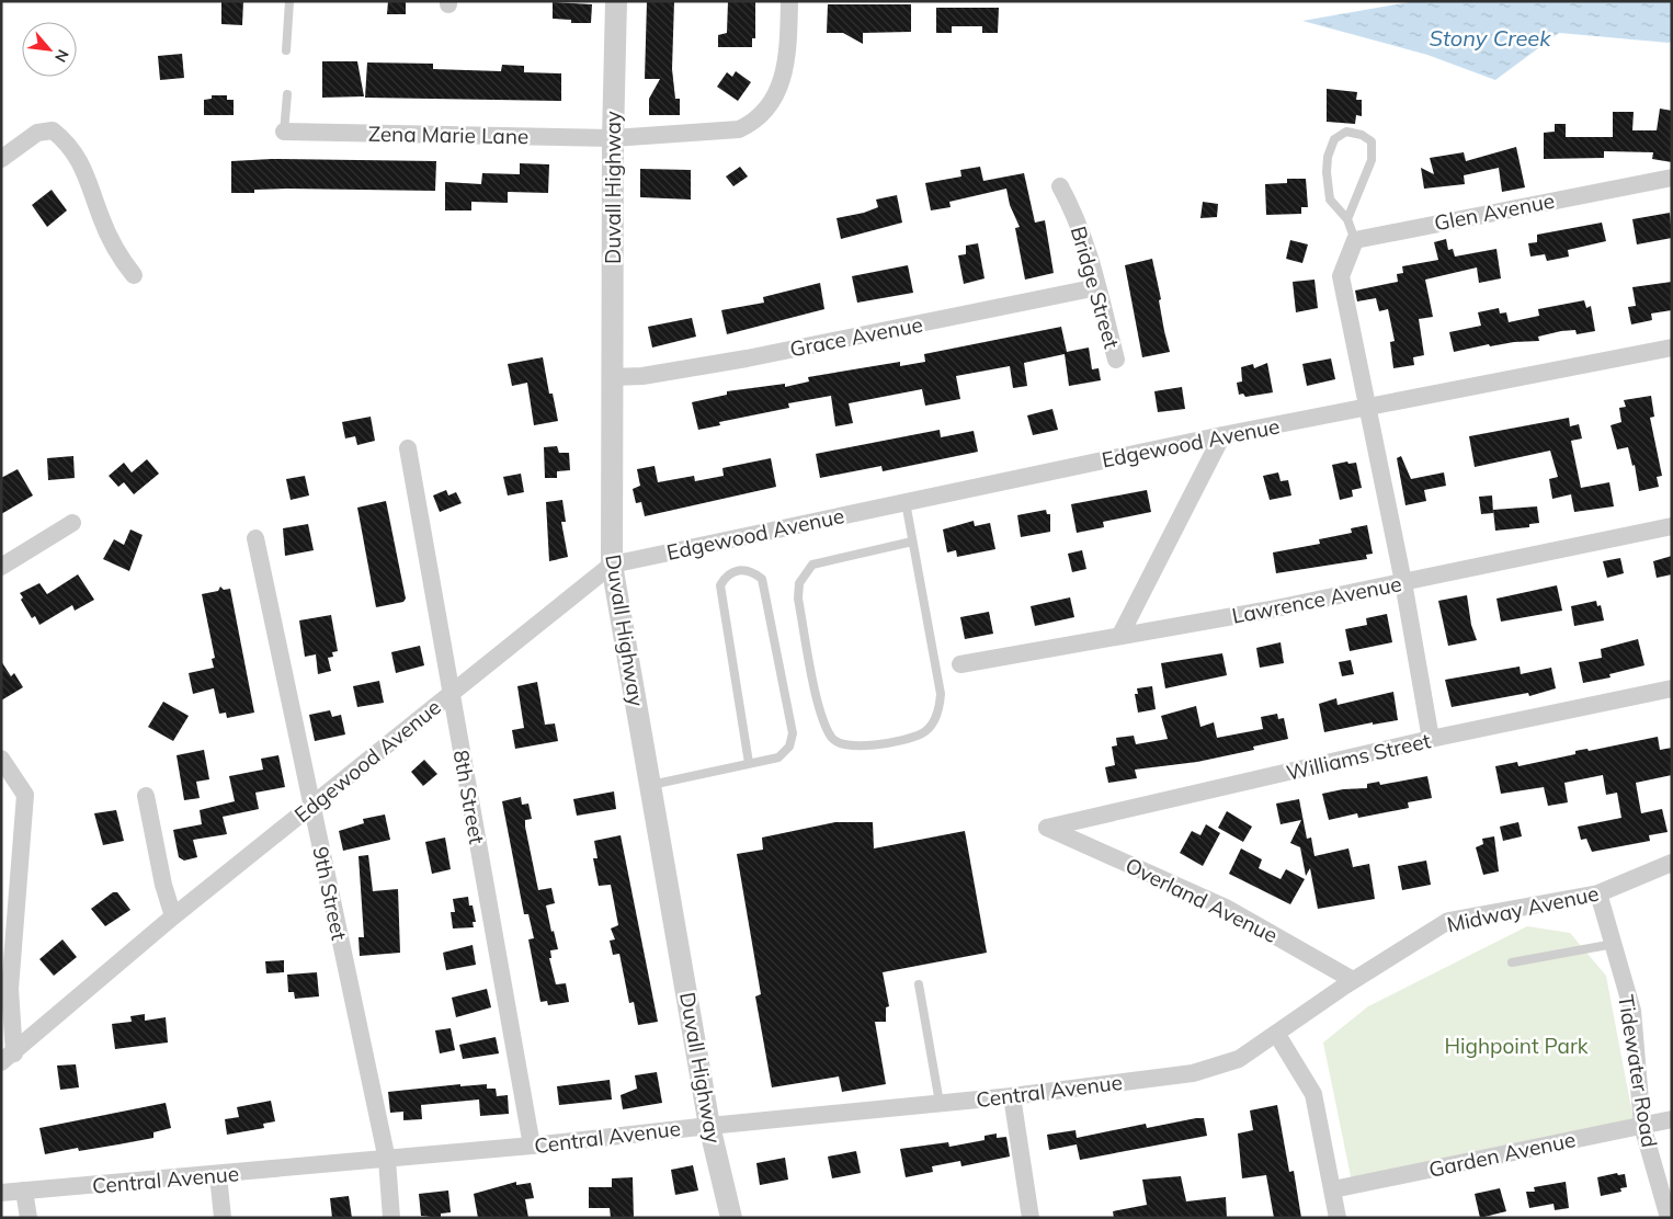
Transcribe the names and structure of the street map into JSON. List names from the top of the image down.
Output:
{
  "streets": {
    "street": [
      "Zena Marie Lane",
      "Duvall Highway",
      "Glen Avenue",
      "Bridge Street",
      "Grace Avenue",
      "Edgewood Avenue",
      "Lawrence Avenue",
      "Williams Street",
      "8th Street",
      "9th Street",
      "Overland Avenue",
      "Midway Avenue",
      "Tidewater Road",
      "Central Avenue",
      "Garden Avenue"
    ]
  },
  "crossings": [
    ["Zena Marie Lane", "Duvall Highway"],
    ["Duvall Highway", "Grace Avenue"],
    ["Duvall Highway", "Edgewood Avenue"],
    ["Duvall Highway", "Central Avenue"],
    ["Bridge Street", "Grace Avenue"],
    ["Edgewood Avenue", "8th Street"],
    ["Edgewood Avenue", "9th Street"],
    ["Williams Street", "Overland Avenue"],
    ["8th Street", "Central Avenue"],
    ["9th Street", "Central Avenue"],
    ["Overland Avenue", "Midway Avenue"],
    ["Midway Avenue", "Tidewater Road"],
    ["Midway Avenue", "Central Avenue"],
    ["Tidewater Road", "Garden Avenue"]
  ],
  "water": ["Stony Creek"],
  "parks": ["Highpoint Park"],
  "north": "bottom right"
}
